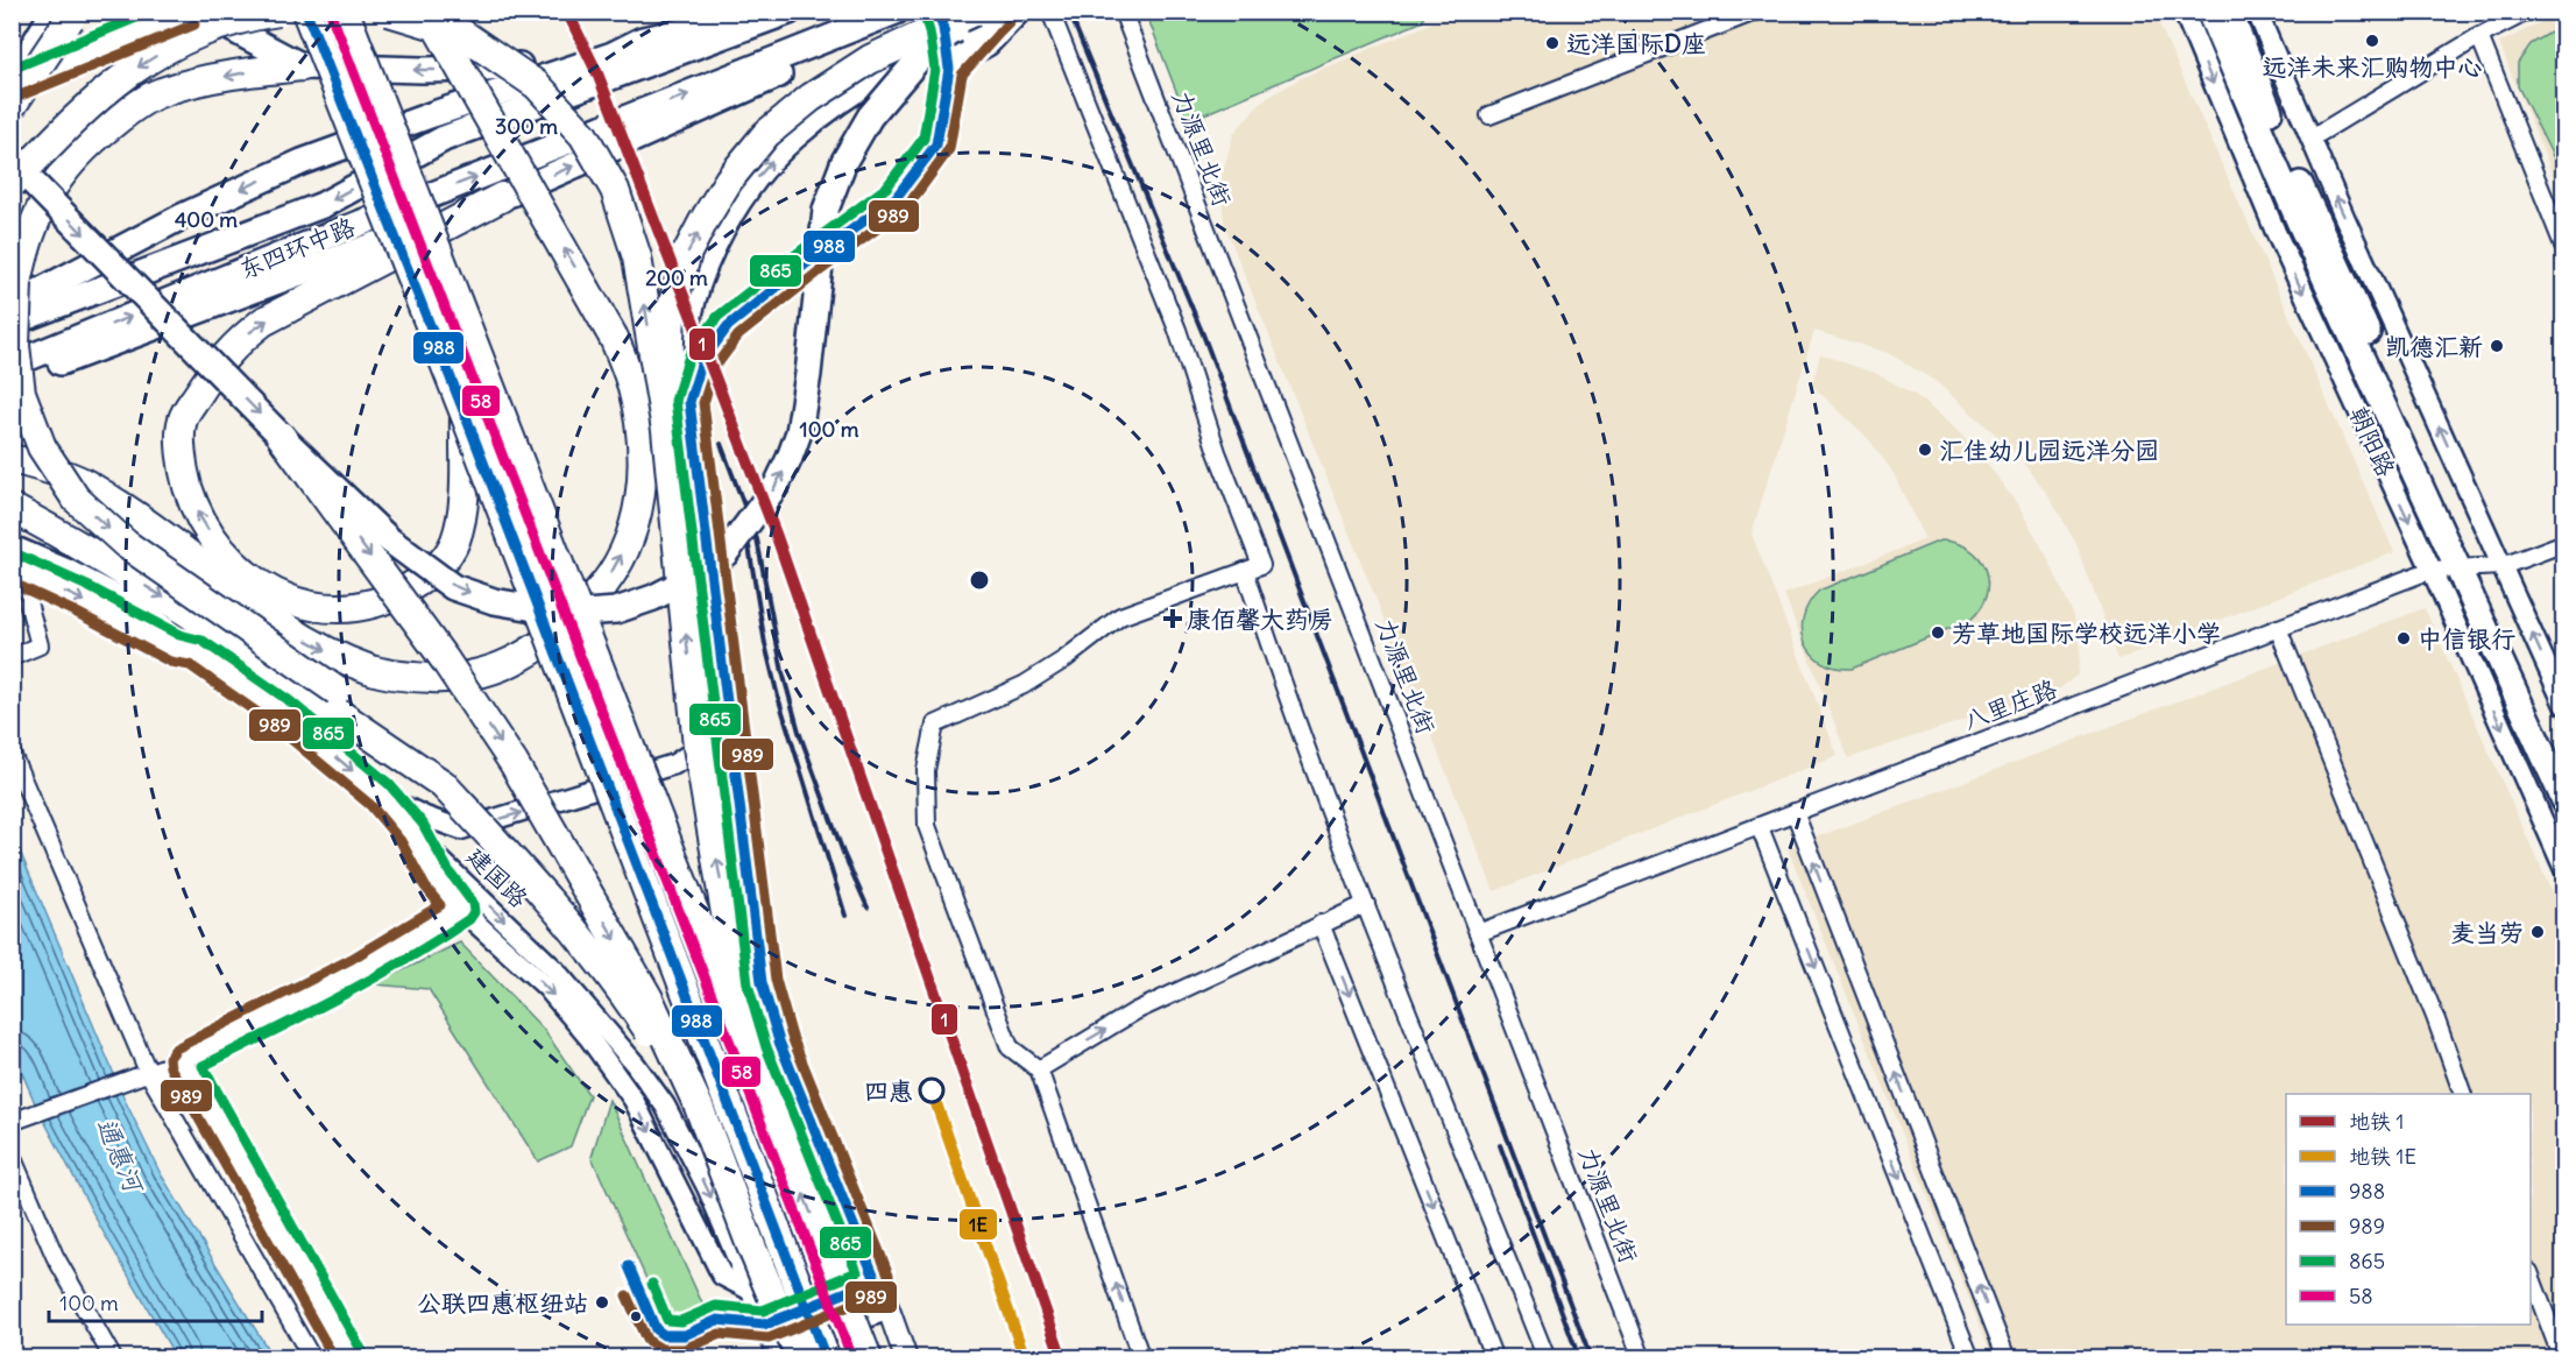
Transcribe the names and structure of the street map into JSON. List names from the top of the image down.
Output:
{
  "streets": {
    "highway": ["东四环中路", "朝阳路"],
    "street": ["力源里北街", "八里庄路", "建国路"]
  },
  "crossings": [
    ["力源里北街", "八里庄路"],
    ["朝阳路", "八里庄路"]
  ],
  "water": ["通惠河"],
  "places": {
    "other": [
      "远洋未来汇购物中心",
      "远洋国际D座",
      "凯德汇新",
      "汇佳幼儿园远洋分园",
      "芳草地国际学校远洋小学",
      "中信银行",
      "麦当劳",
      "四惠",
      "公联四惠枢纽站"
    ],
    "health": ["康佰馨大药房"]
  },
  "lines": [
    "metro line 1",
    "transit line 988",
    "transit line 865",
    "transit line 58",
    "transit line 989",
    "metro line 1E"
  ],
  "legend": [
    "地铁 1",
    "地铁 1E",
    "988",
    "989",
    "865",
    "58"
  ],
  "scale_bar": "100 m",
  "rings": [
    "300 m",
    "400 m",
    "200 m",
    "100 m"
  ]
}
